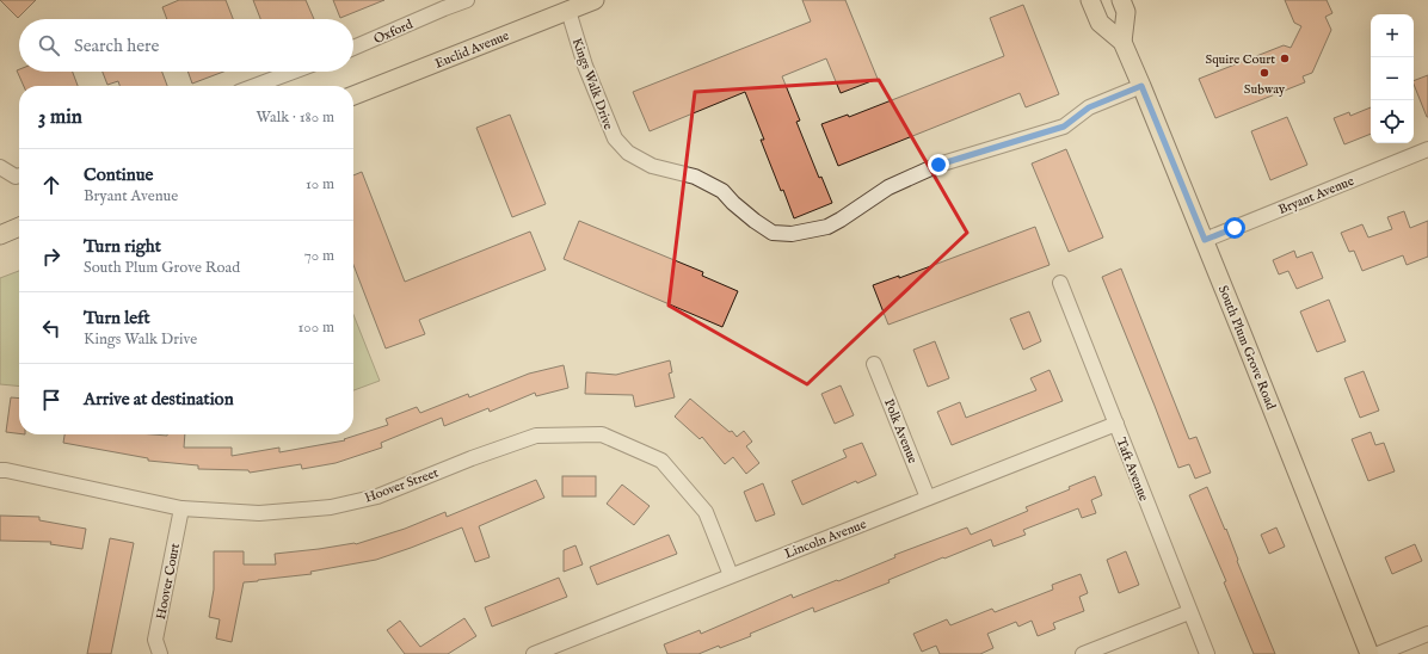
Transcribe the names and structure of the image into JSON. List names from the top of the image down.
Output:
{
  "streets": {
    "main road": ["Euclid Avenue", "South Plum Grove Road"],
    "street": [
      "Oxford",
      "Kings Walk Drive",
      "Bryant Avenue",
      "Polk Avenue",
      "Taft Avenue",
      "Hoover Street",
      "Lincoln Avenue",
      "Hoover Court"
    ]
  },
  "crossings": [
    ["Euclid Avenue", "Kings Walk Drive"],
    ["Kings Walk Drive", "South Plum Grove Road"],
    ["Bryant Avenue", "South Plum Grove Road"],
    ["Polk Avenue", "Lincoln Avenue"],
    ["Taft Avenue", "Lincoln Avenue"],
    ["Hoover Street", "Lincoln Avenue"],
    ["Hoover Street", "Hoover Court"]
  ],
  "places": ["Squire Court", "Subway"],
  "page": {
    "map_buttons": ["+", "−"],
    "search": "Search here",
    "heading": ["3 min", "Walk · 180 m"],
    "list": [
      ["Continue", "Bryant Avenue", "10 m"],
      ["Turn right", "South Plum Grove Road", "70 m"],
      ["Turn left", "Kings Walk Drive", "100 m"],
      "Arrive at destination"
    ]
  }
}
